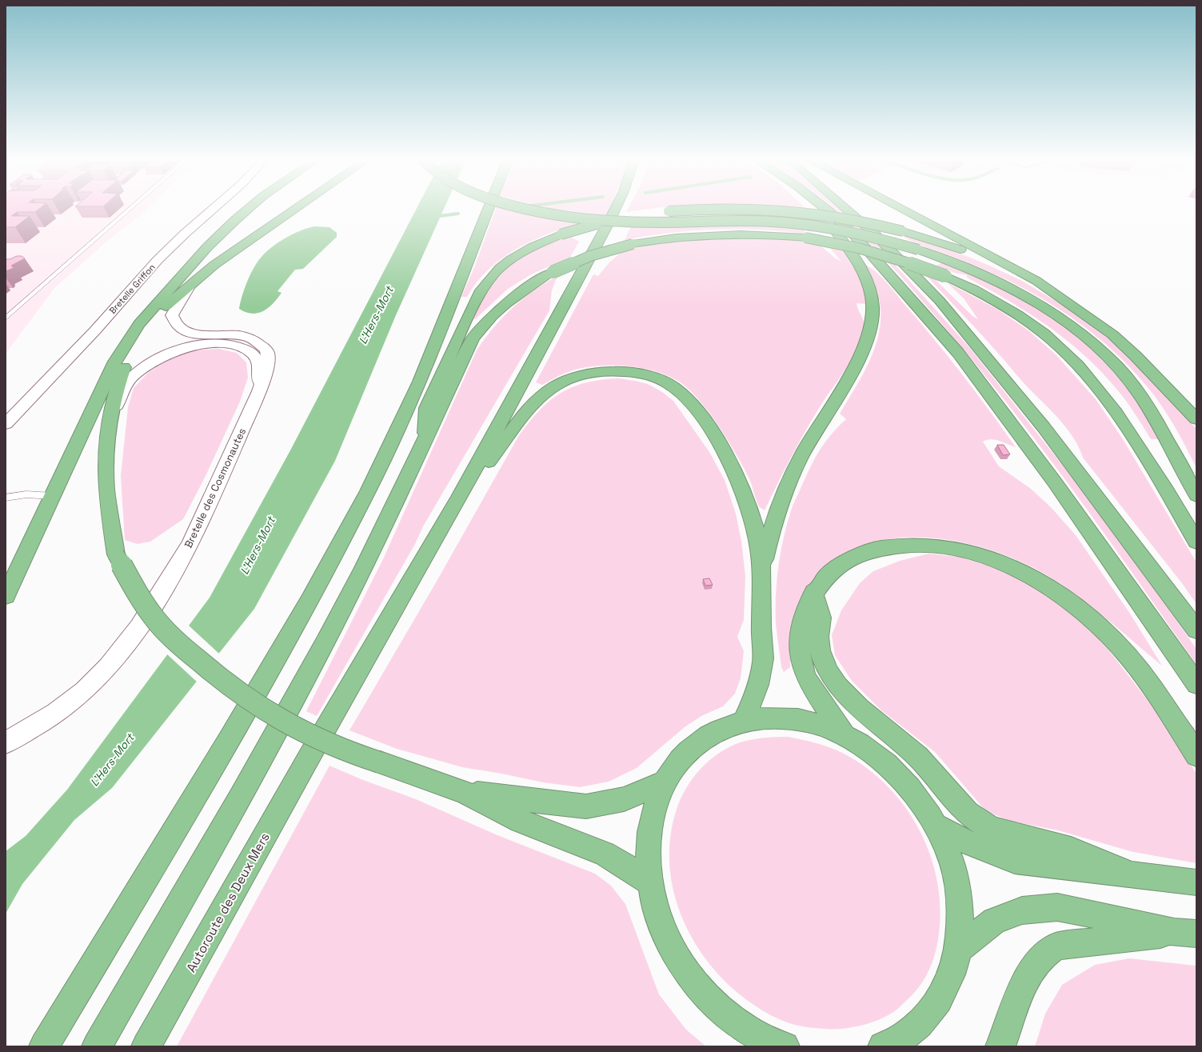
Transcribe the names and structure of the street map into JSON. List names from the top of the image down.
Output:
{
  "streets": {
    "highway": ["Autoroute des Deux Mers"],
    "main road": ["Bretelle Griffon", "Bretelle des Cosmonautes"]
  },
  "water": ["L'Hers-Mort"]
}
